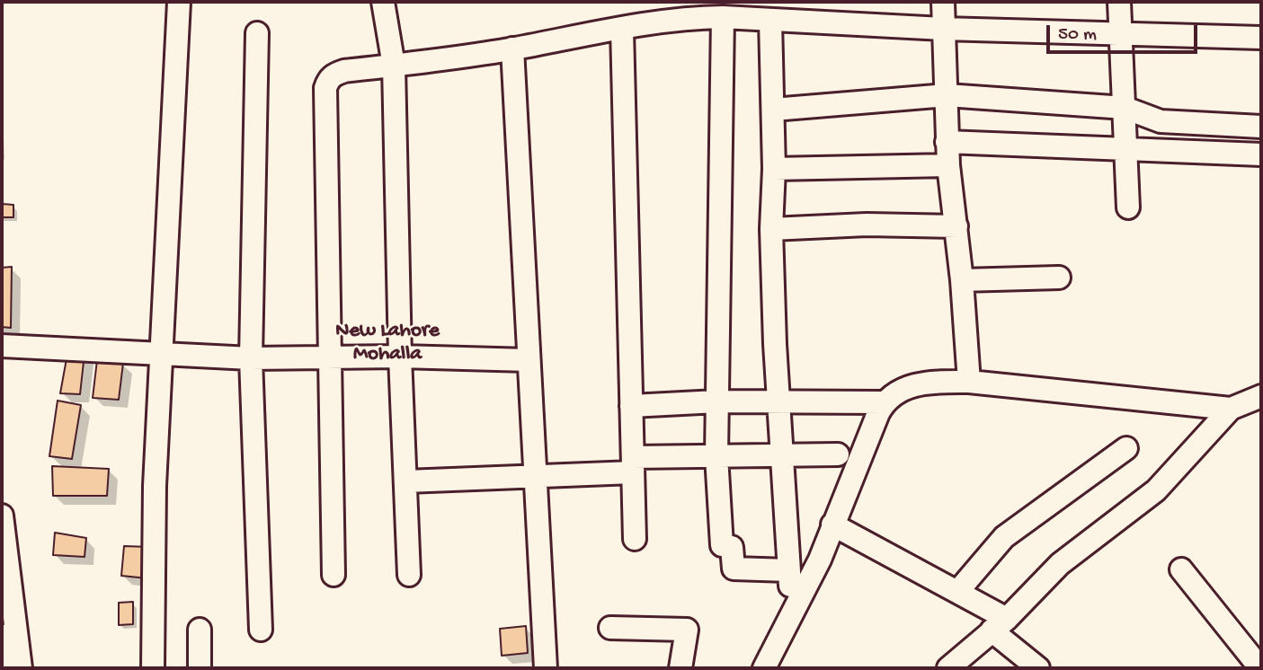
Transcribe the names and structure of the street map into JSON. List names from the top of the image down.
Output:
{
  "districts": ["New Lahore Mohalla"],
  "scale_bar": "50 m"
}
